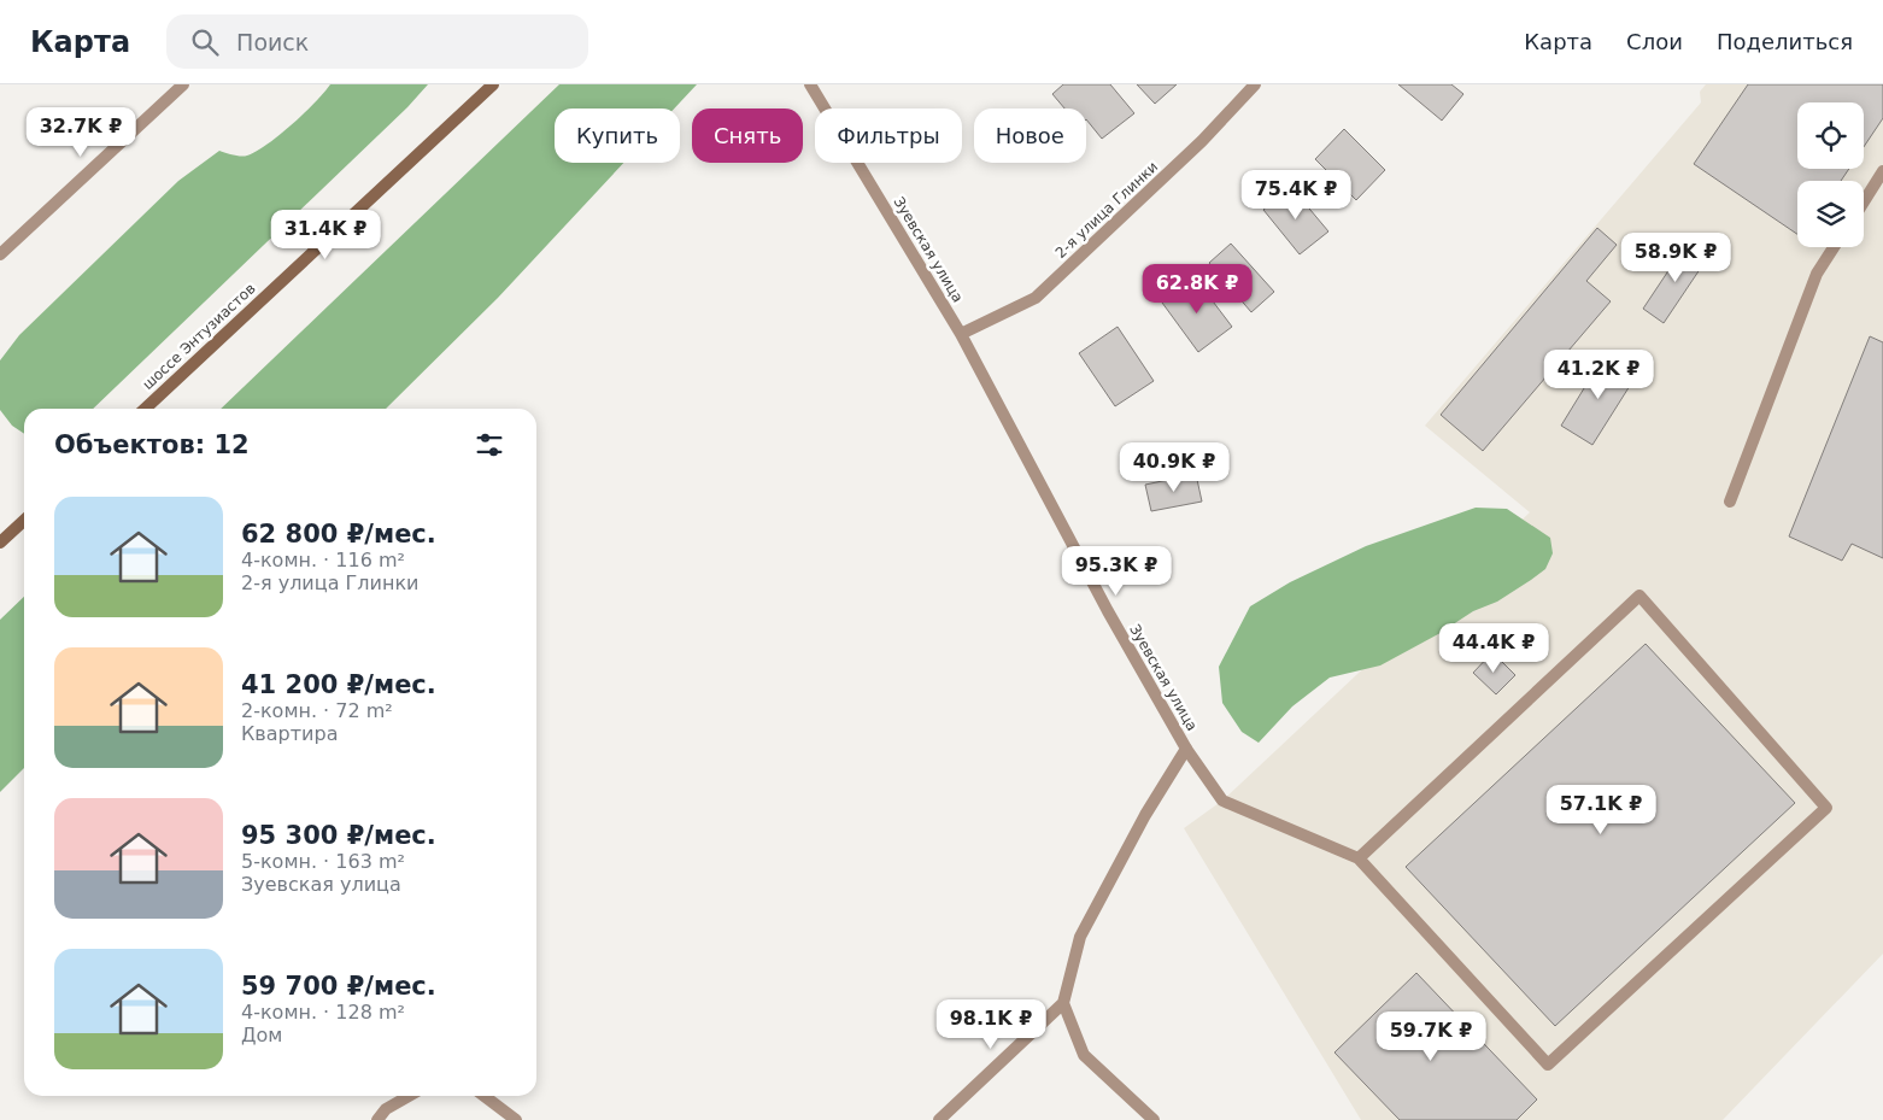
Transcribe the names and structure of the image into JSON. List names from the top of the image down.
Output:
{
  "streets": {
    "main road": ["шоссе Энтузиастов"],
    "street": ["2-я улица Глинки", "Зуевская улица"]
  },
  "crossings": [
    ["2-я улица Глинки", "Зуевская улица"]
  ],
  "page": {
    "header": "Карта",
    "search": "Поиск",
    "nav": ["Карта", "Слои", "Поделиться"],
    "price": [
      "32.7K ₽",
      "75.4K ₽",
      "31.4K ₽",
      "58.9K ₽",
      "62.8K ₽",
      "41.2K ₽",
      "40.9K ₽",
      "95.3K ₽",
      "44.4K ₽",
      "57.1K ₽",
      "98.1K ₽",
      "59.7K ₽"
    ],
    "chip": [
      "Купить",
      "Снять",
      "Фильтры",
      "Новое"
    ],
    "heading": "Объектов: 12",
    "list": [
      {
        "name": "62 800 ₽/мес.",
        "note": "4-комн. · 116 m² · 2-я улица Глинки"
      },
      {
        "name": "41 200 ₽/мес.",
        "note": "2-комн. · 72 m² · Квартира"
      },
      {
        "name": "95 300 ₽/мес.",
        "note": "5-комн. · 163 m² · Зуевская улица"
      },
      {
        "name": "59 700 ₽/мес.",
        "note": "4-комн. · 128 m² · Дом"
      }
    ]
  }
}
